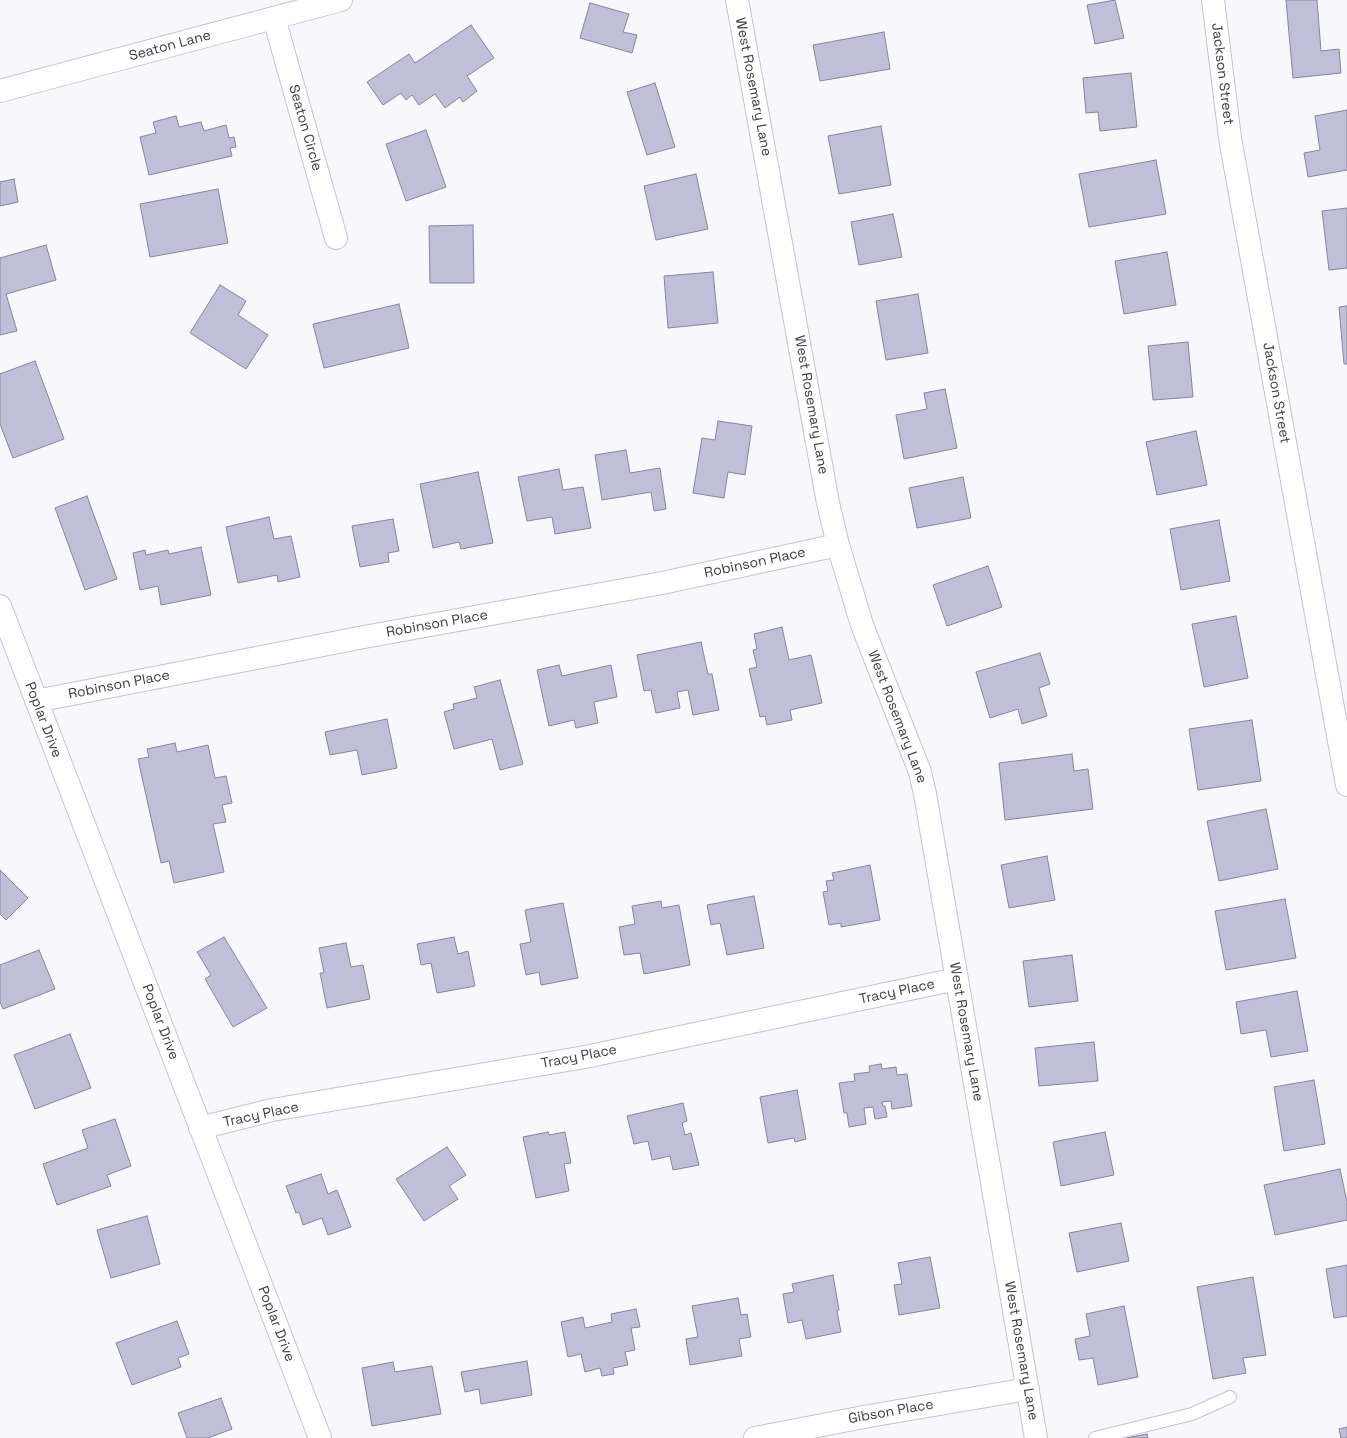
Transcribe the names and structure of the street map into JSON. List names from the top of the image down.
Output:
{
  "streets": {
    "street": [
      "Seaton Lane",
      "Jackson Street",
      "West Rosemary Lane",
      "Seaton Circle",
      "Robinson Place",
      "Poplar Drive",
      "Tracy Place",
      "Gibson Place"
    ]
  },
  "crossings": [
    ["Seaton Lane", "Seaton Circle"],
    ["West Rosemary Lane", "Robinson Place"],
    ["West Rosemary Lane", "Tracy Place"],
    ["West Rosemary Lane", "Gibson Place"],
    ["Robinson Place", "Poplar Drive"],
    ["Poplar Drive", "Tracy Place"]
  ]
}
